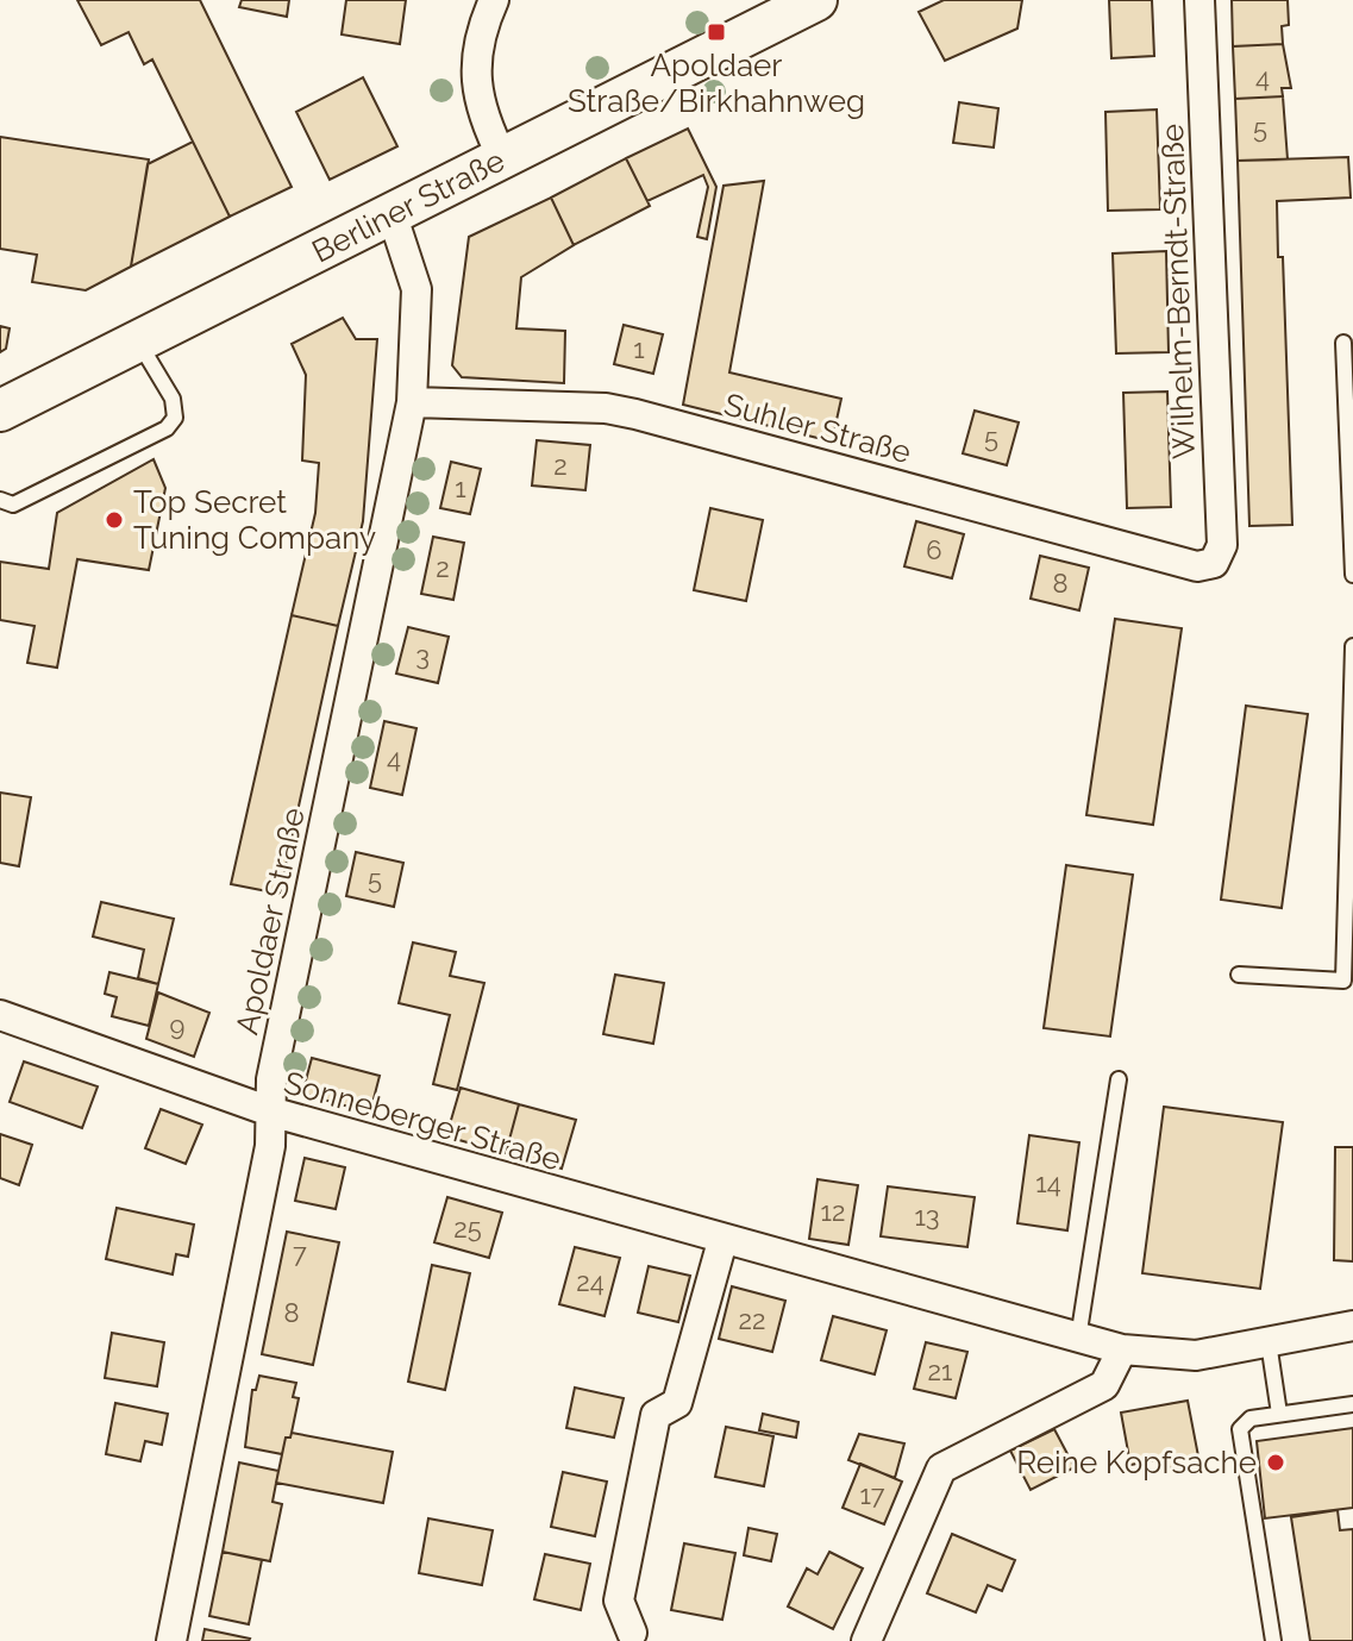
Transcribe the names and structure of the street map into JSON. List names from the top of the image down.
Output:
{
  "streets": {
    "street": [
      "Berliner Straße",
      "Wilhelm-Berndt-Straße",
      "Suhler Straße",
      "Apoldaer Straße",
      "Sonneberger Straße"
    ]
  },
  "crossings": [
    ["Berliner Straße", "Apoldaer Straße"],
    ["Wilhelm-Berndt-Straße", "Suhler Straße"],
    ["Suhler Straße", "Apoldaer Straße"],
    ["Apoldaer Straße", "Sonneberger Straße"]
  ],
  "places": {
    "transit": ["Apoldaer Straße/Birkhahnweg"],
    "other": ["Top Secret Tuning Company", "Reine Kopfsache"]
  },
  "house_numbers": [
    "4",
    "5",
    "1",
    "5",
    "2",
    "1",
    "6",
    "2",
    "8",
    "3",
    "4",
    "5",
    "9",
    "14",
    "12",
    "13",
    "25",
    "7",
    "24",
    "8",
    "22",
    "21",
    "17"
  ]
}
